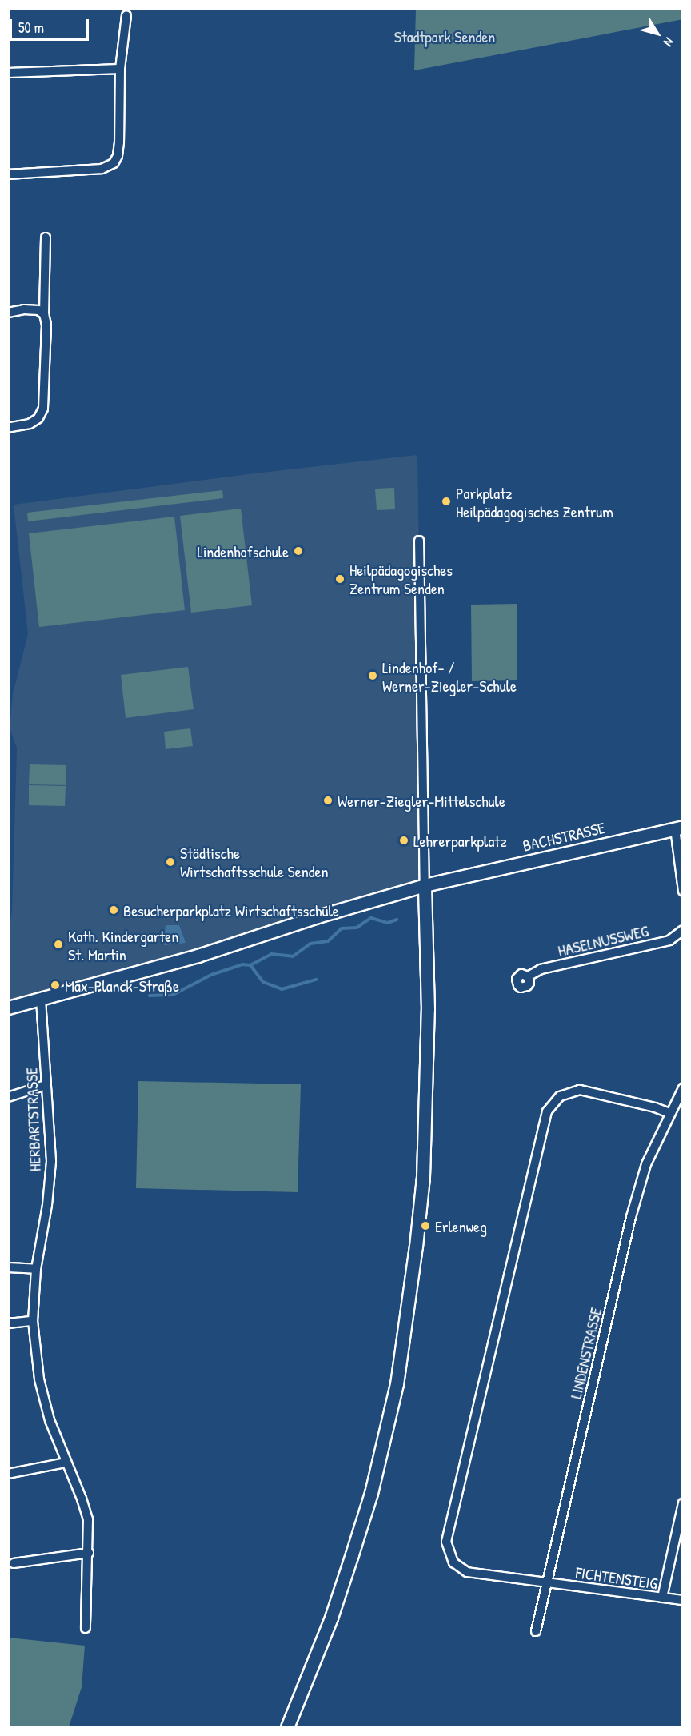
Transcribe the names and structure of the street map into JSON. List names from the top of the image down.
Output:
{
  "streets": {
    "street": [
      "BACHSTRASSE",
      "HASELNUSSWEG",
      "HERBARTSTRASSE",
      "LINDENSTRASSE",
      "FICHTENSTEIG"
    ]
  },
  "crossings": [
    ["BACHSTRASSE", "HERBARTSTRASSE"],
    ["LINDENSTRASSE", "FICHTENSTEIG"]
  ],
  "parks": ["Stadtpark Senden"],
  "places": [
    "Parkplatz Heilpädagogisches Zentrum",
    "Lindenhofschule",
    "Heilpädagogisches Zentrum Senden",
    "Lindenhof- / Werner-Ziegler-Schule",
    "Werner-Ziegler-Mittelschule",
    "Lehrerparkplatz",
    "Städtische Wirtschaftsschule Senden",
    "Besucherparkplatz Wirtschaftsschule",
    "Kath. Kindergarten St. Martin",
    "Max-Planck-Straße",
    "Erlenweg"
  ],
  "scale_bar": "50 m",
  "north": "bottom right"
}
